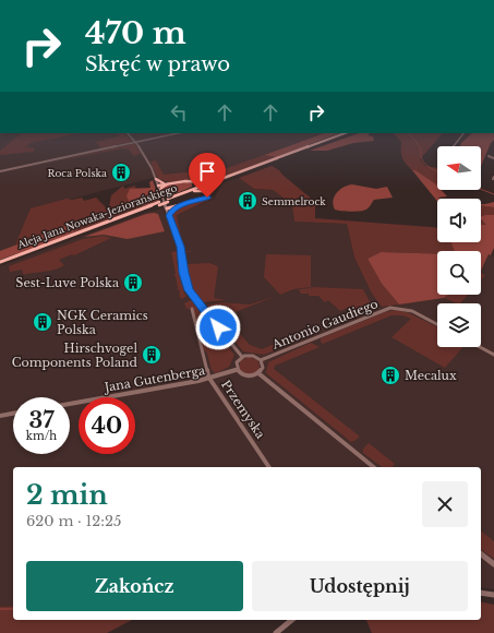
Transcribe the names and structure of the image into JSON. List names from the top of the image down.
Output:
{
  "streets": {
    "main road": ["Aleja Jana Nowaka-Jeziorańskiego"],
    "street": ["Antonio Gaudiego", "Jana Gutenberga", "Przemyska"]
  },
  "crossings": [
    ["Antonio Gaudiego", "Jana Gutenberga"],
    ["Jana Gutenberga", "Przemyska"]
  ],
  "places": {
    "building": [
      "Roca Polska",
      "Semmelrock",
      "Sest-Luve Polska",
      "NGK Ceramics Polska",
      "Hirschvogel Components Poland",
      "Mecalux"
    ]
  },
  "north": "left",
  "page": {
    "turn": ["470 m", "Skręć w prawo"],
    "speed": "37 km/h",
    "limit": "40",
    "heading": ["2 min", "620 m · 12:25"],
    "buttons": ["Zakończ", "Udostępnij"]
  }
}
